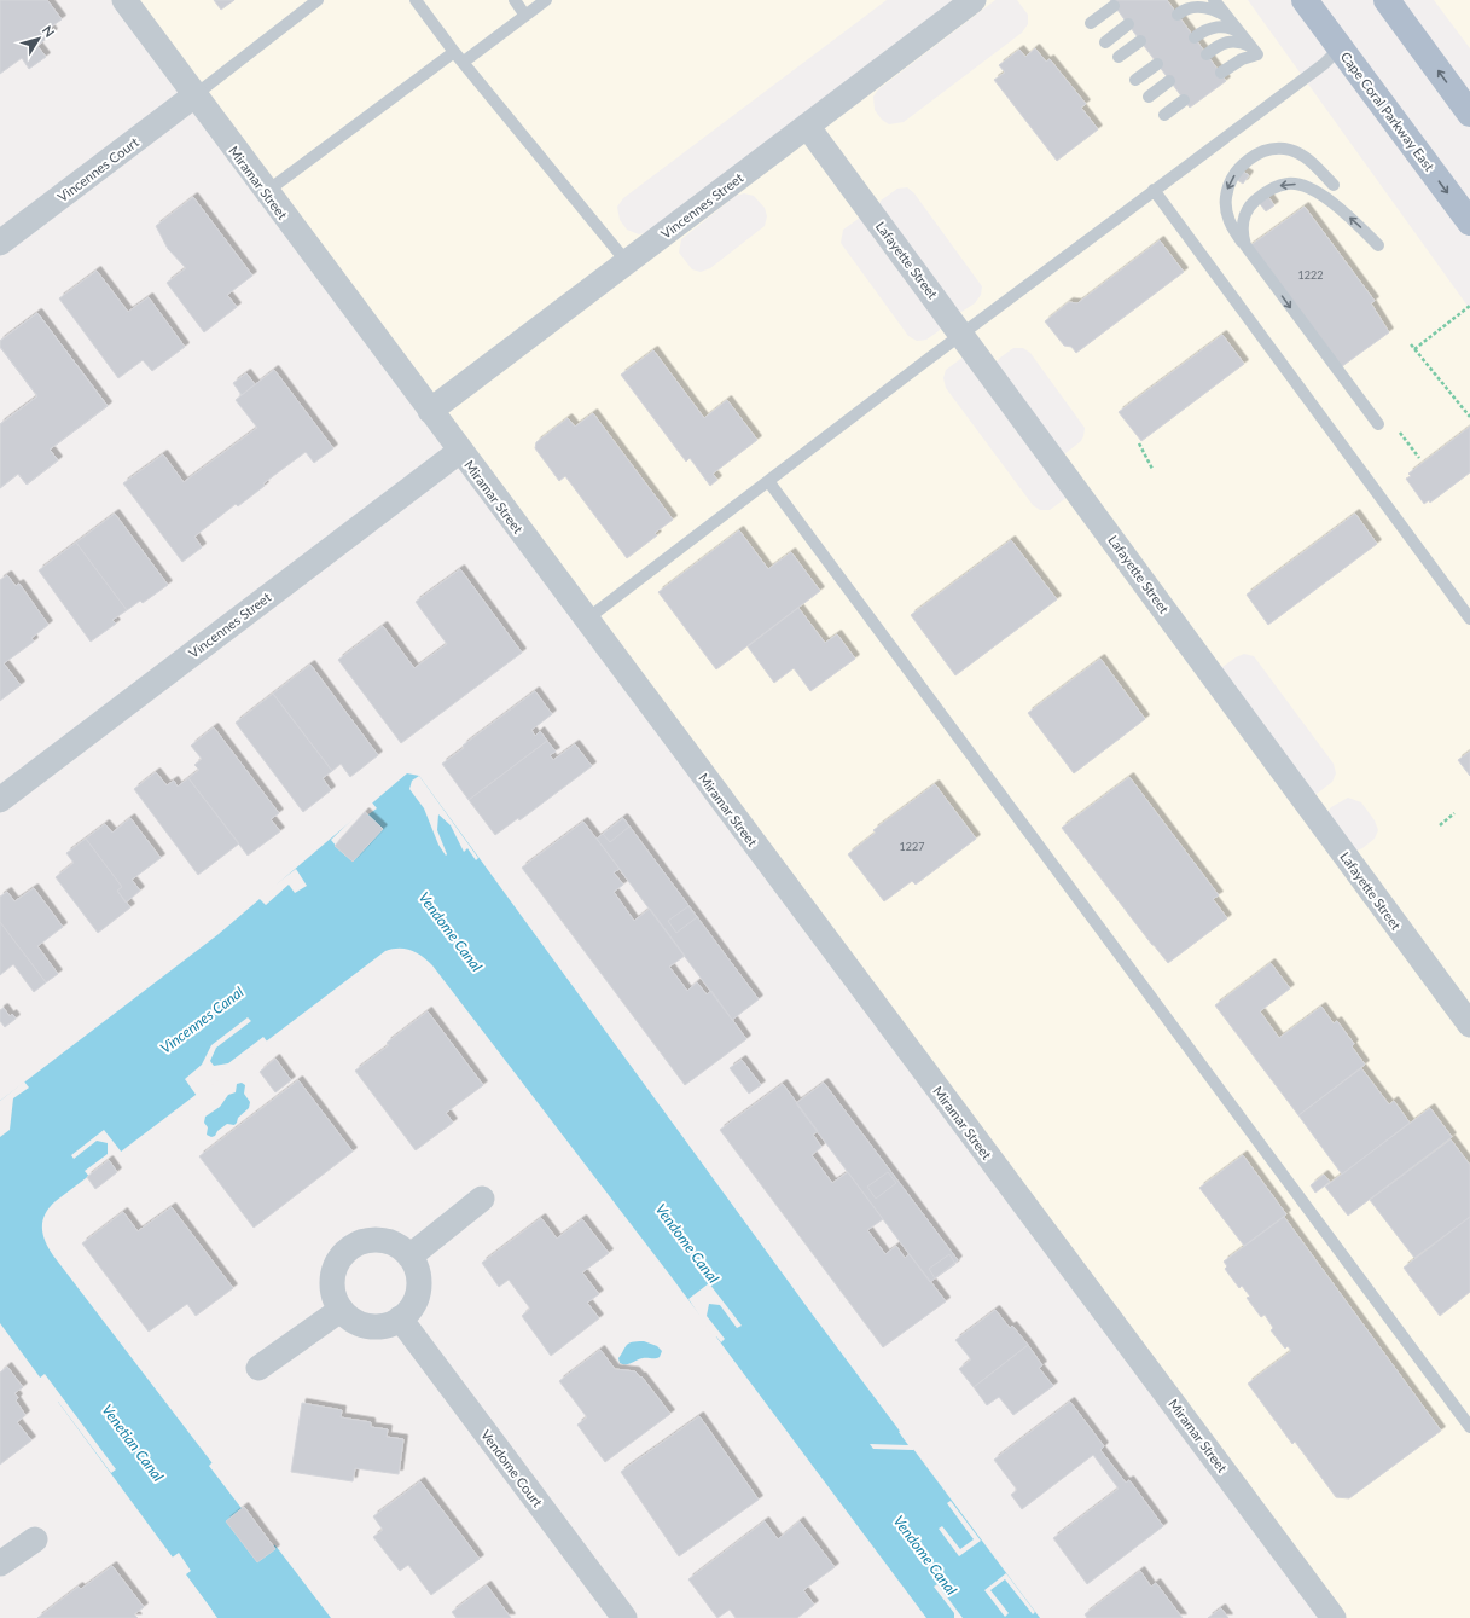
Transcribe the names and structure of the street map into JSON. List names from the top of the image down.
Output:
{
  "streets": {
    "main road": ["Cape Coral Parkway East"],
    "street": [
      "Vincennes Court",
      "Miramar Street",
      "Vincennes Street",
      "Lafayette Street",
      "Vendome Court"
    ]
  },
  "crossings": [
    ["Vincennes Court", "Miramar Street"],
    ["Miramar Street", "Vincennes Street"],
    ["Vincennes Street", "Lafayette Street"]
  ],
  "water": ["Vendome Canal", "Vincennes Canal", "Venetian Canal"],
  "house_numbers": ["1222", "1227"],
  "north": "top right"
}
